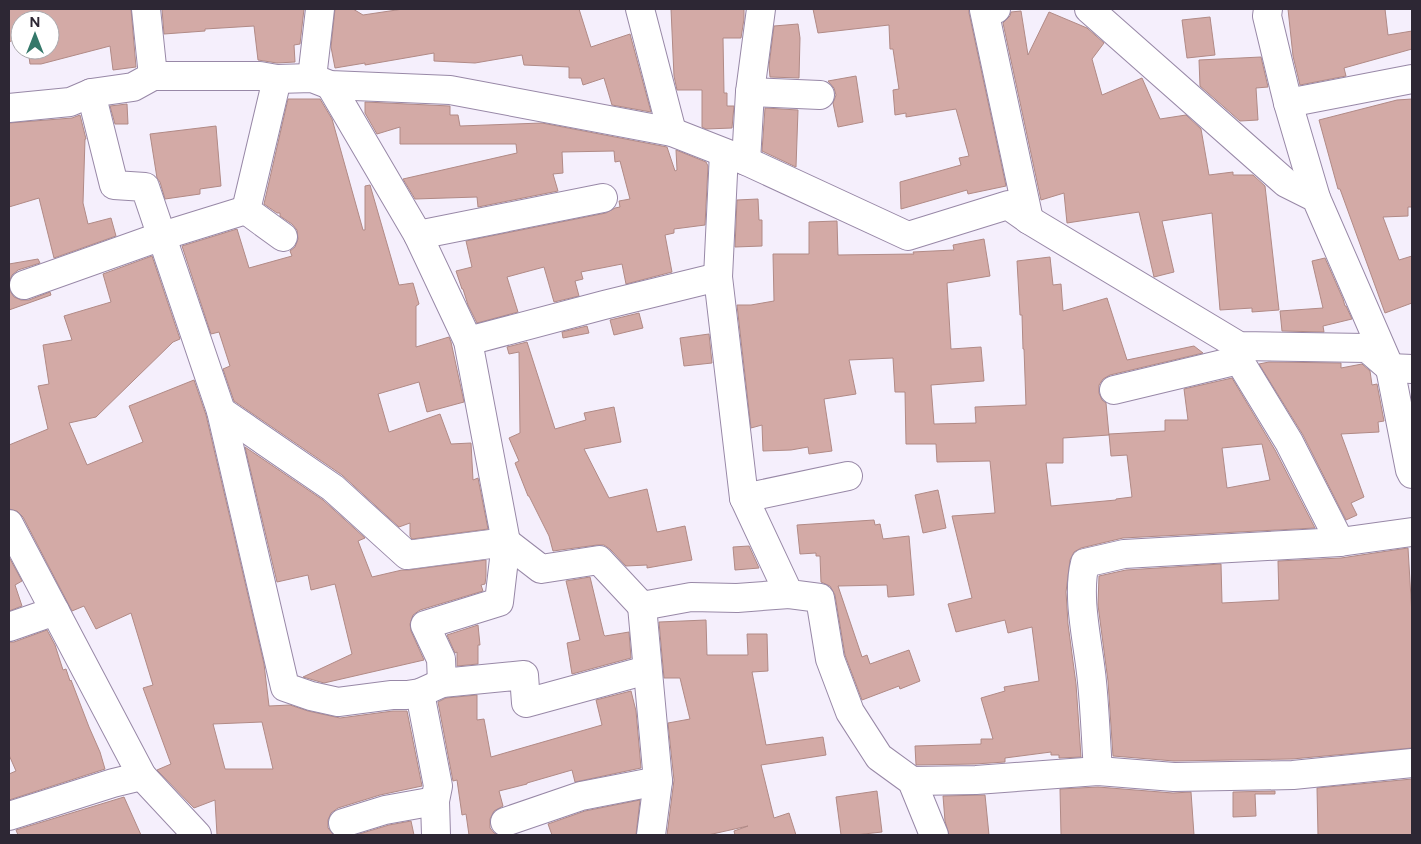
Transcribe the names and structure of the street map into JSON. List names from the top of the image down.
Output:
{
  "north": "top"
}
